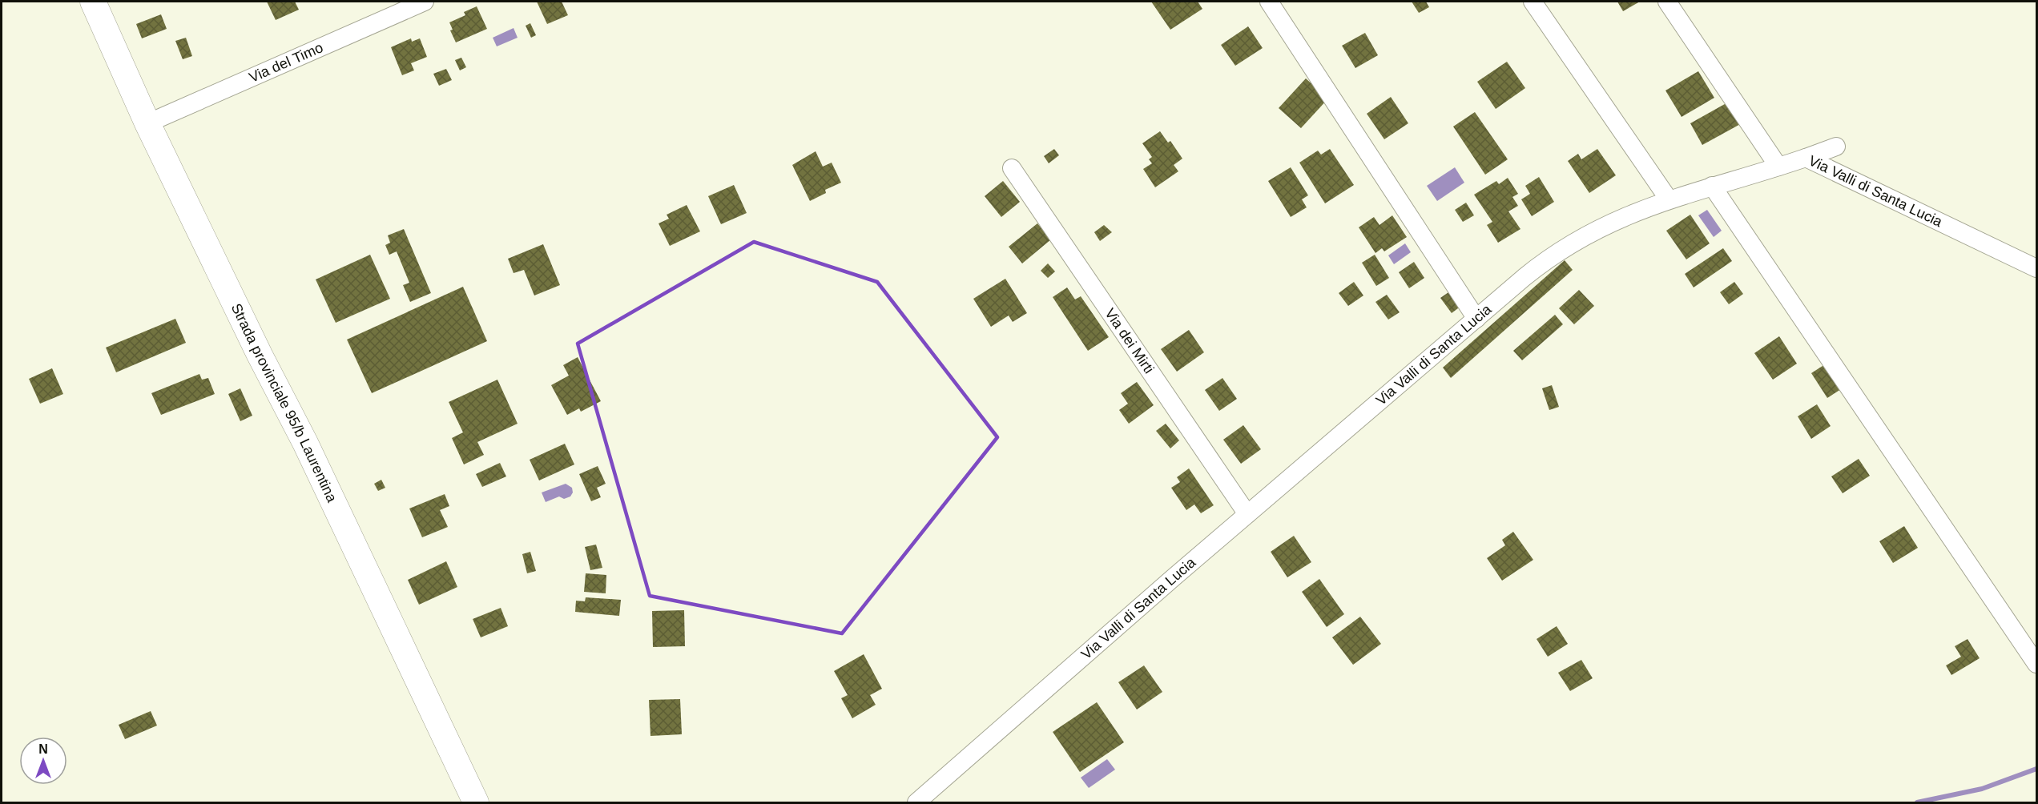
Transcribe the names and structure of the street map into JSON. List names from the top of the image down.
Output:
{
  "streets": {
    "main road": ["Strada provinciale 95/b Laurentina"],
    "street": ["Via del Timo", "Via Valli di Santa Lucia", "Via dei Mirti"]
  },
  "crossings": [
    ["Via del Timo", "Strada provinciale 95/b Laurentina"],
    ["Via Valli di Santa Lucia", "Via dei Mirti"]
  ],
  "north": "top"
}
